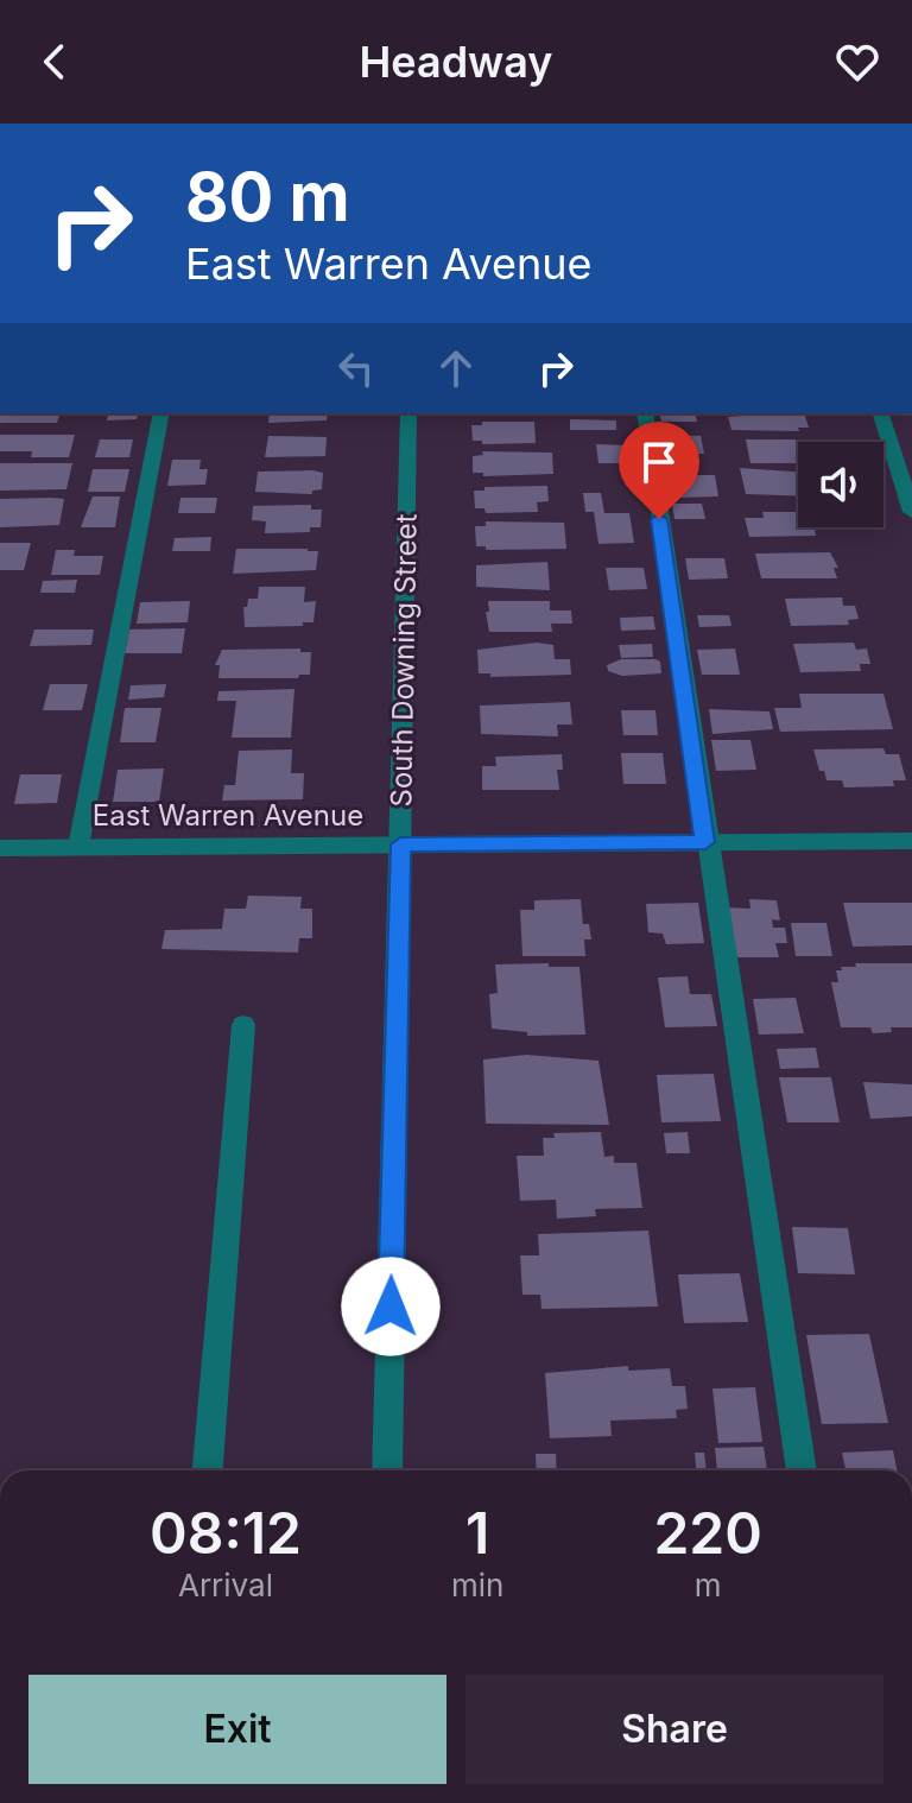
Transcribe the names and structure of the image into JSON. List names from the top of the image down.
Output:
{
  "streets": {
    "street": ["South Downing Street", "East Warren Avenue"]
  },
  "crossings": [
    ["South Downing Street", "East Warren Avenue"]
  ],
  "page": {
    "header": "Headway",
    "turn": ["80 m", "East Warren Avenue"],
    "eta": [
      "08:12",
      "Arrival",
      "1",
      "min",
      "220",
      "m"
    ],
    "buttons": ["Exit", "Share"]
  }
}
